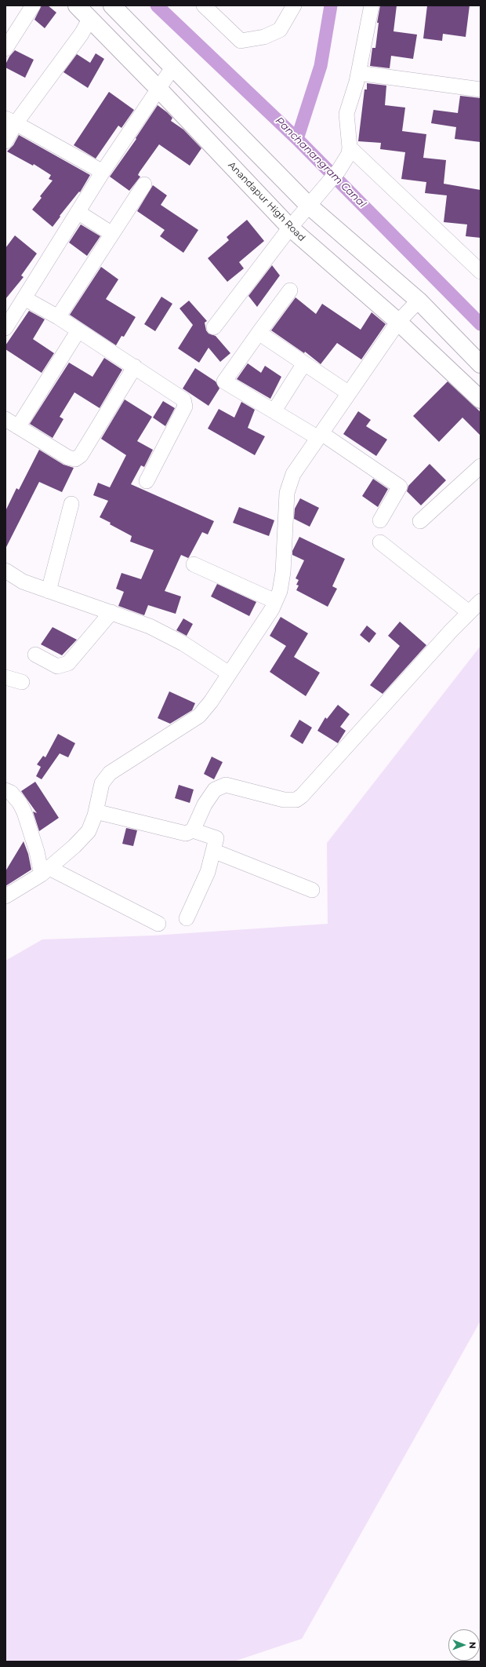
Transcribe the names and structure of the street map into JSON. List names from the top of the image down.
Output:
{
  "streets": {
    "main road": ["Anandapur High Road"]
  },
  "water": ["Panchanangram Canal"],
  "north": "right"
}
